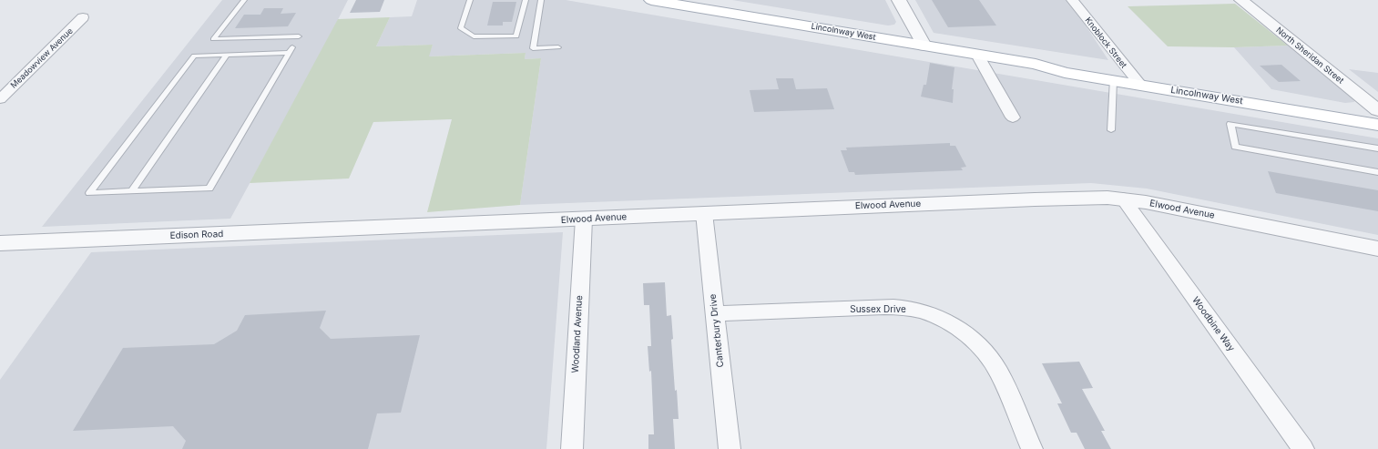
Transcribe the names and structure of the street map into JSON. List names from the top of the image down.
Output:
{
  "streets": {
    "main road": ["Lincolnway West"],
    "street": [
      "Knoblock Street",
      "North Sheridan Street",
      "Meadowview Avenue",
      "Elwood Avenue",
      "Edison Road",
      "Sussex Drive",
      "Woodbine Way",
      "Canterbury Drive",
      "Woodland Avenue"
    ]
  },
  "crossings": [
    ["Lincolnway West", "Knoblock Street"],
    ["Elwood Avenue", "Edison Road"],
    ["Elwood Avenue", "Woodbine Way"],
    ["Elwood Avenue", "Canterbury Drive"],
    ["Elwood Avenue", "Woodland Avenue"],
    ["Sussex Drive", "Canterbury Drive"]
  ]
}
